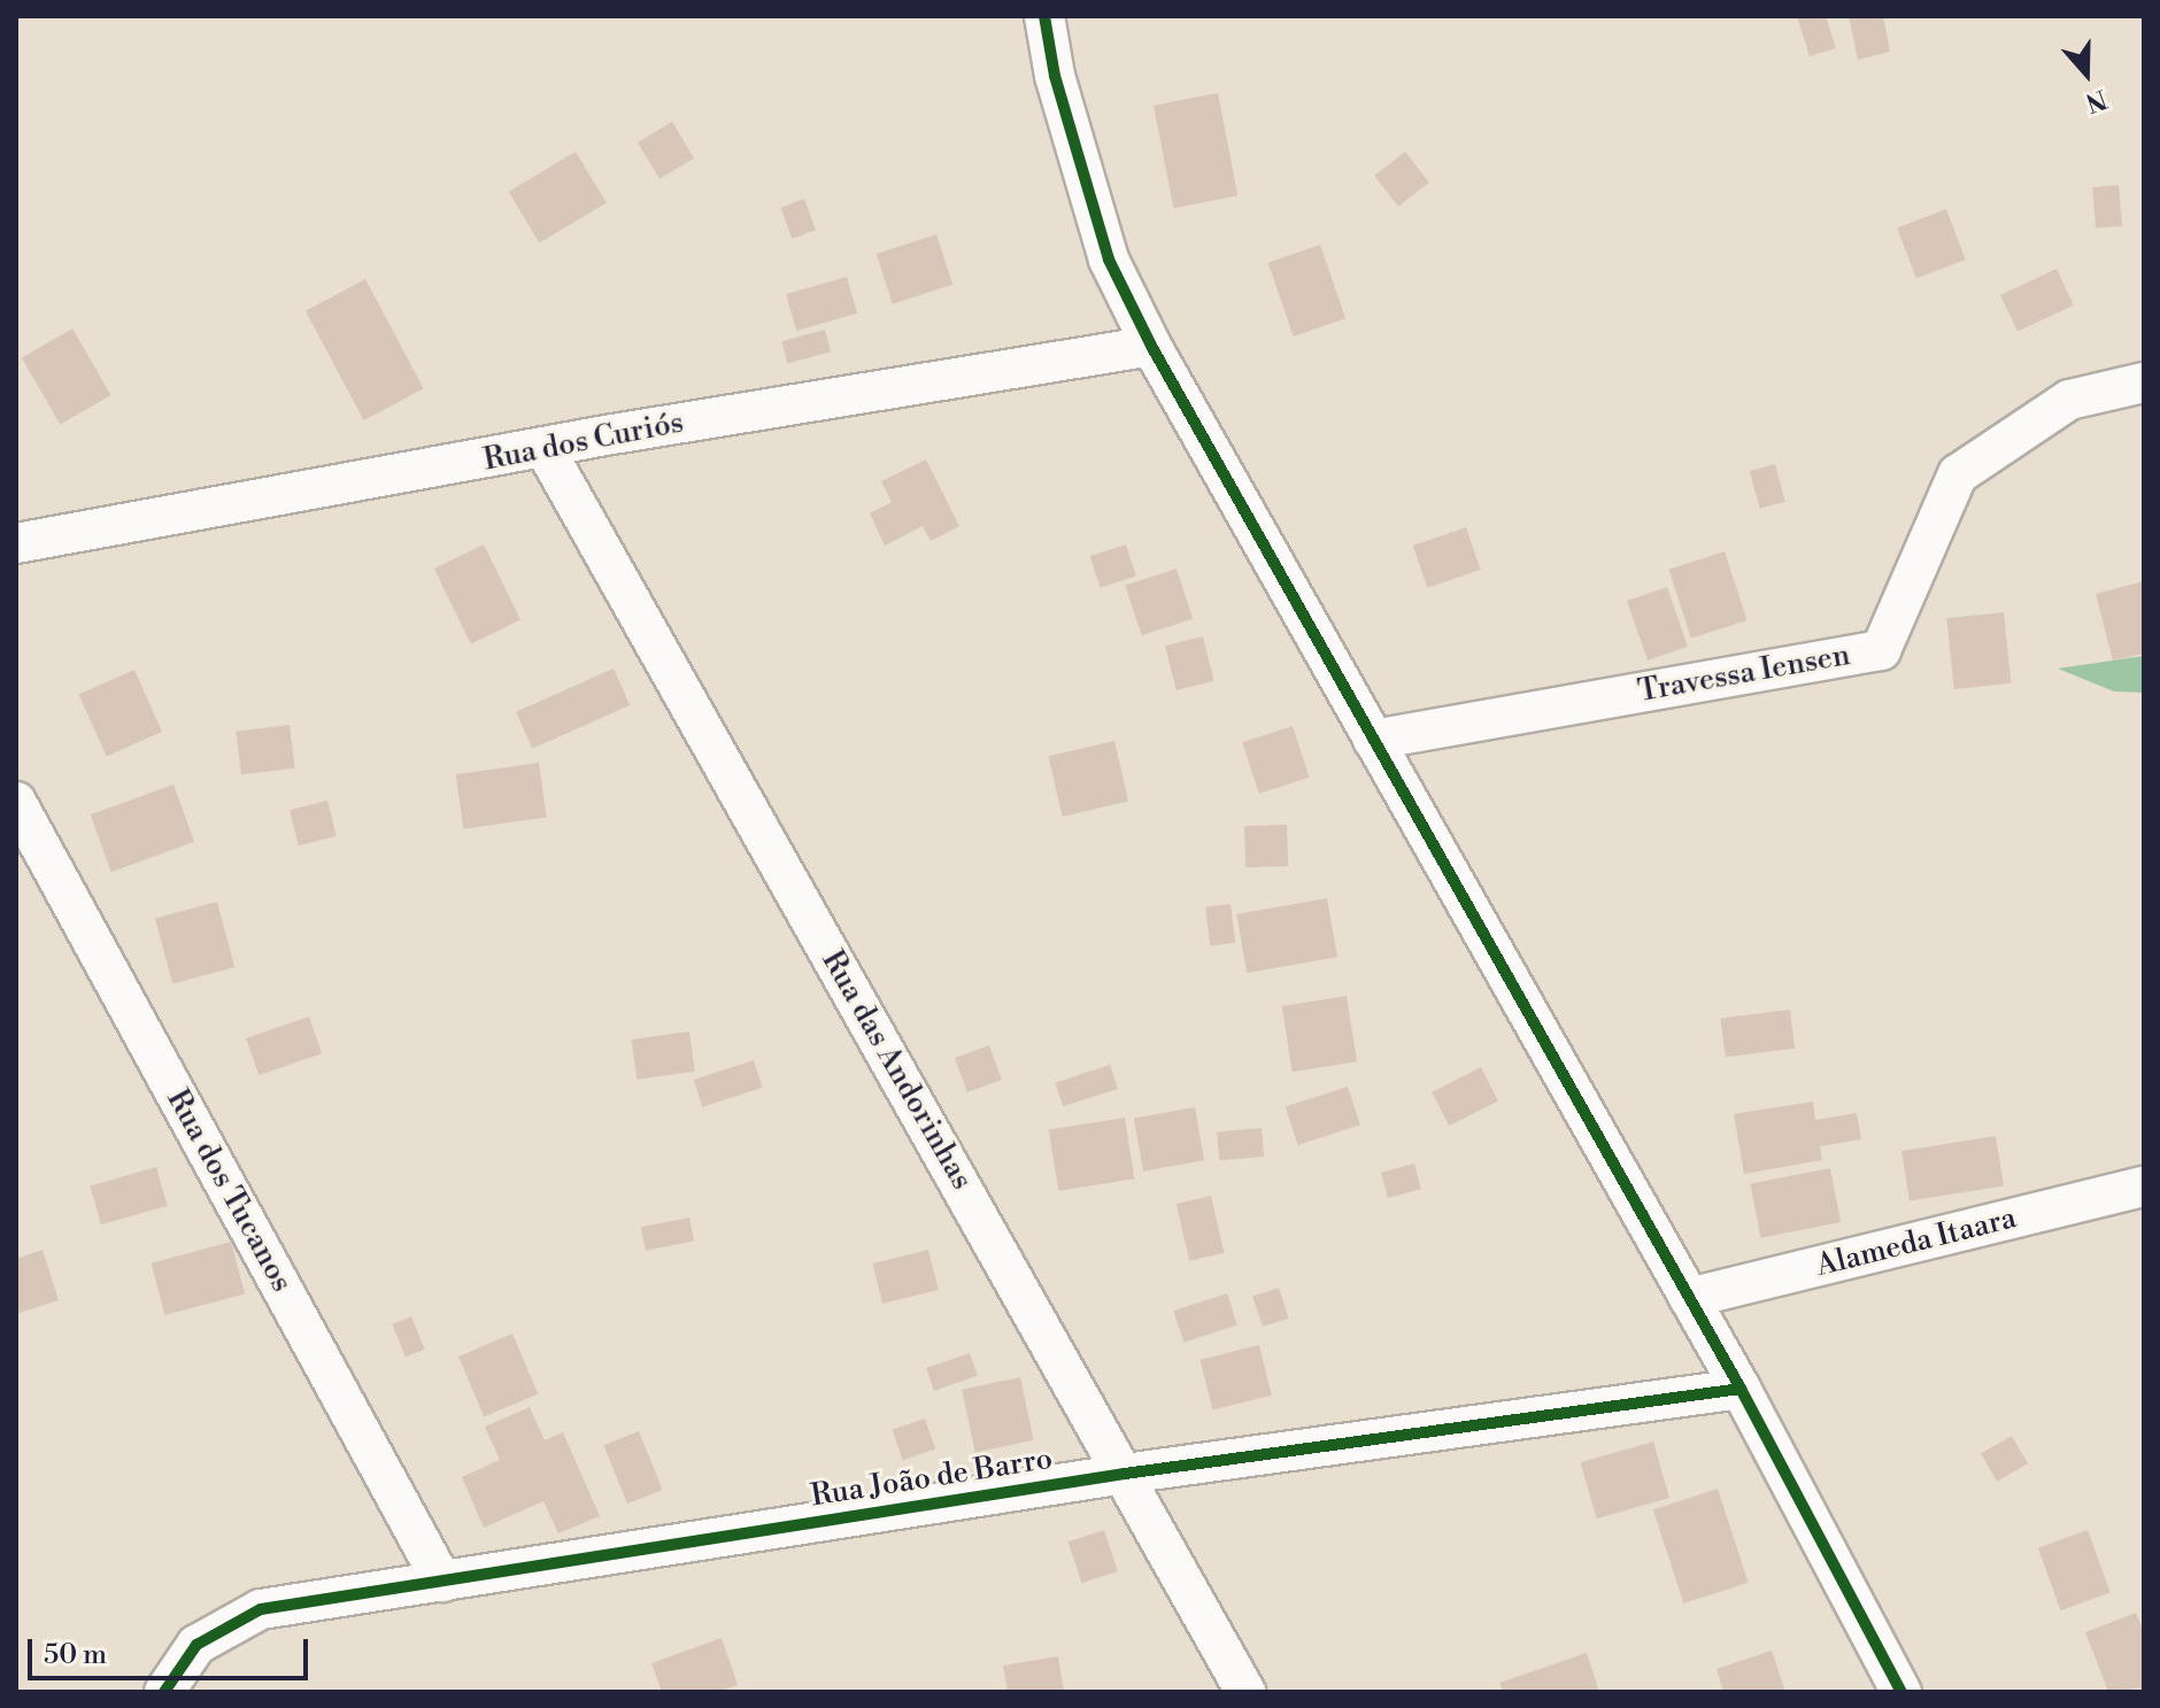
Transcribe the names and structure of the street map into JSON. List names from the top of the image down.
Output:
{
  "streets": {
    "street": [
      "Rua dos Curiós",
      "Travessa Iensen",
      "Rua das Andorinhas",
      "Rua dos Tucanos",
      "Alameda Itaara",
      "Rua João de Barro"
    ]
  },
  "crossings": [
    ["Rua dos Curiós", "Rua das Andorinhas"],
    ["Rua das Andorinhas", "Rua João de Barro"],
    ["Rua dos Tucanos", "Rua João de Barro"]
  ],
  "scale_bar": "50 m",
  "north": "bottom"
}
